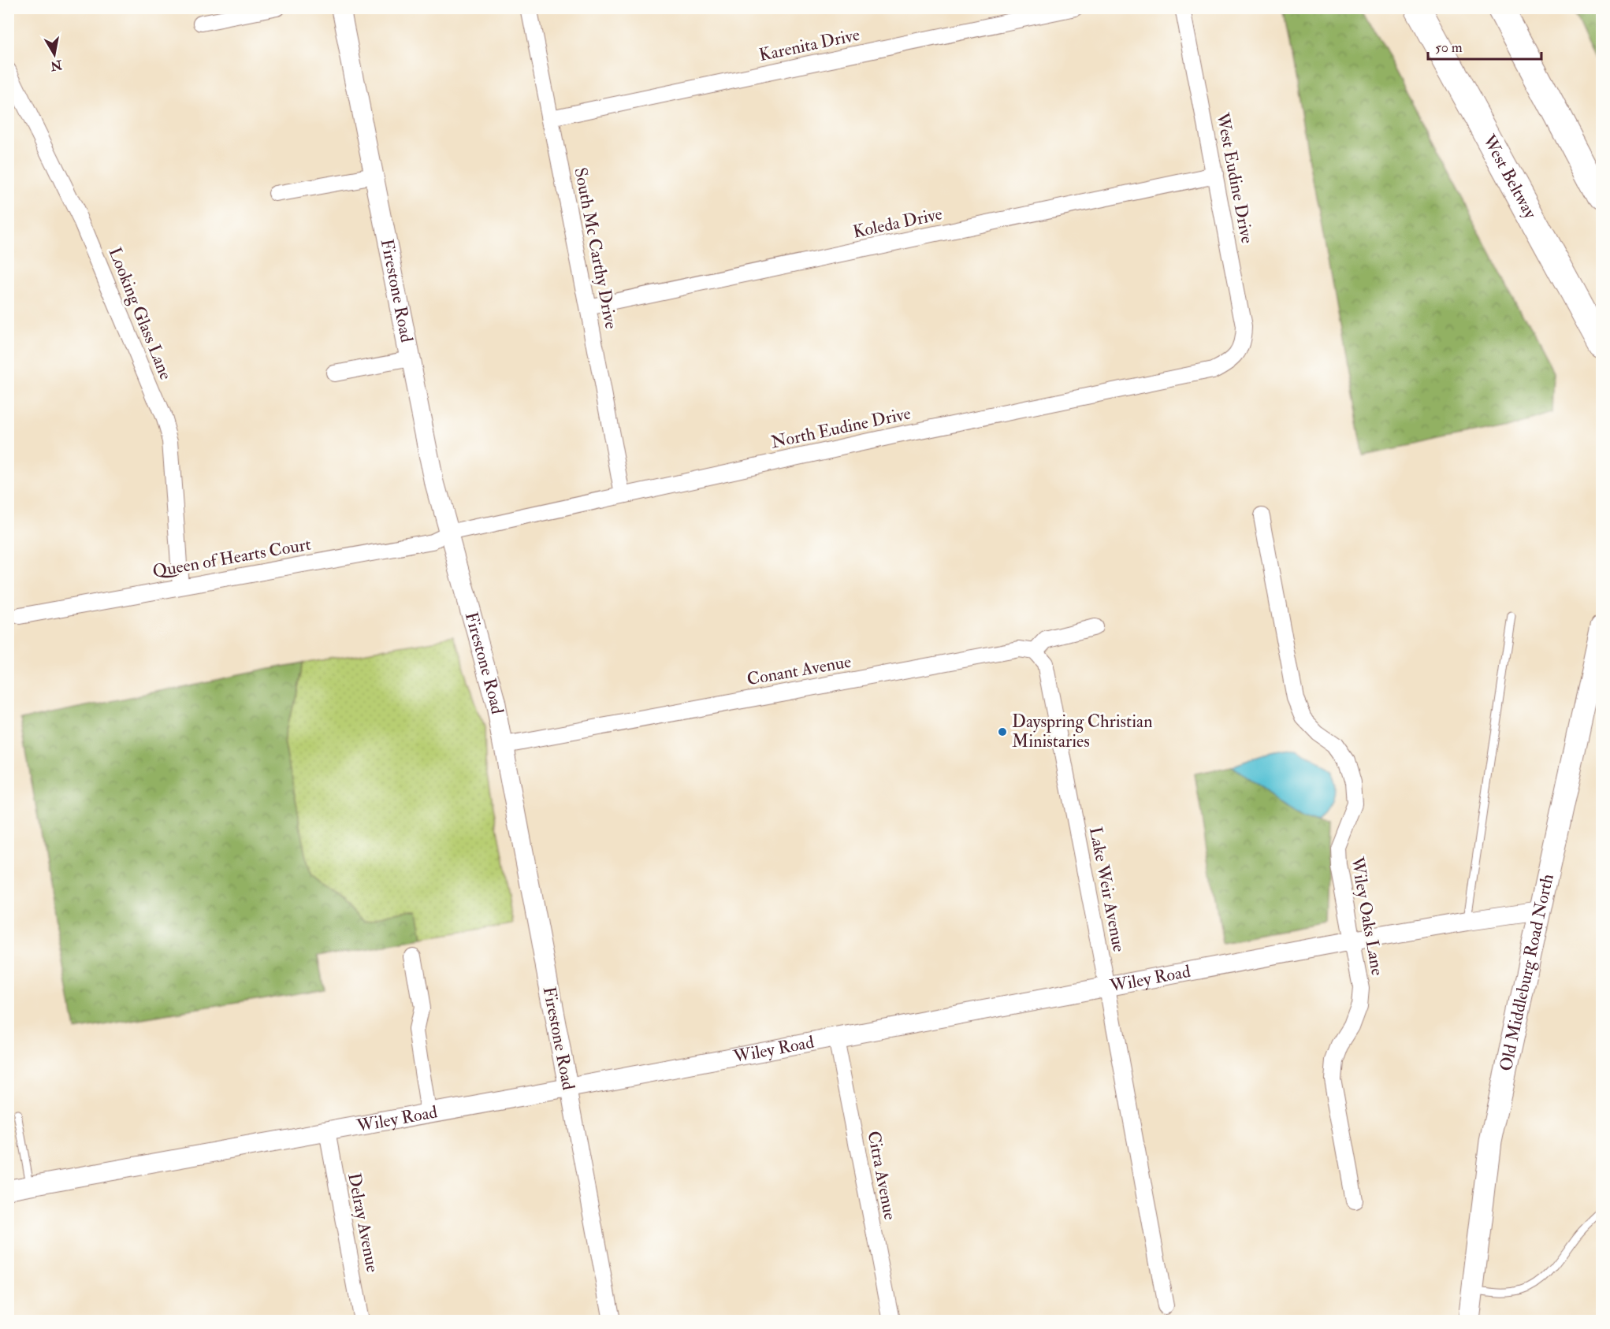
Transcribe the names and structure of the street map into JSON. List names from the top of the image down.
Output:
{
  "streets": {
    "highway": ["West Beltway"],
    "main road": ["Old Middleburg Road North"],
    "street": [
      "Karenita Drive",
      "West Eudine Drive",
      "Koleda Drive",
      "South Mc Carthy Drive",
      "Firestone Road",
      "Looking Glass Lane",
      "North Eudine Drive",
      "Queen of Hearts Court",
      "Conant Avenue",
      "Lake Weir Avenue",
      "Wiley Oaks Lane",
      "Wiley Road",
      "Citra Avenue",
      "Delray Avenue"
    ]
  },
  "crossings": [
    ["Karenita Drive", "South Mc Carthy Drive"],
    ["West Eudine Drive", "Koleda Drive"],
    ["West Eudine Drive", "North Eudine Drive"],
    ["Koleda Drive", "South Mc Carthy Drive"],
    ["South Mc Carthy Drive", "North Eudine Drive"],
    ["Firestone Road", "North Eudine Drive"],
    ["Firestone Road", "Queen of Hearts Court"],
    ["Firestone Road", "Conant Avenue"],
    ["Firestone Road", "Wiley Road"],
    ["Looking Glass Lane", "Queen of Hearts Court"],
    ["North Eudine Drive", "Queen of Hearts Court"],
    ["Conant Avenue", "Lake Weir Avenue"],
    ["Lake Weir Avenue", "Wiley Road"],
    ["Wiley Oaks Lane", "Wiley Road"],
    ["Old Middleburg Road North", "Wiley Road"],
    ["Wiley Road", "Citra Avenue"],
    ["Wiley Road", "Delray Avenue"]
  ],
  "places": ["Dayspring Christian Ministaries"],
  "scale_bar": "50 m",
  "north": "bottom"
}
